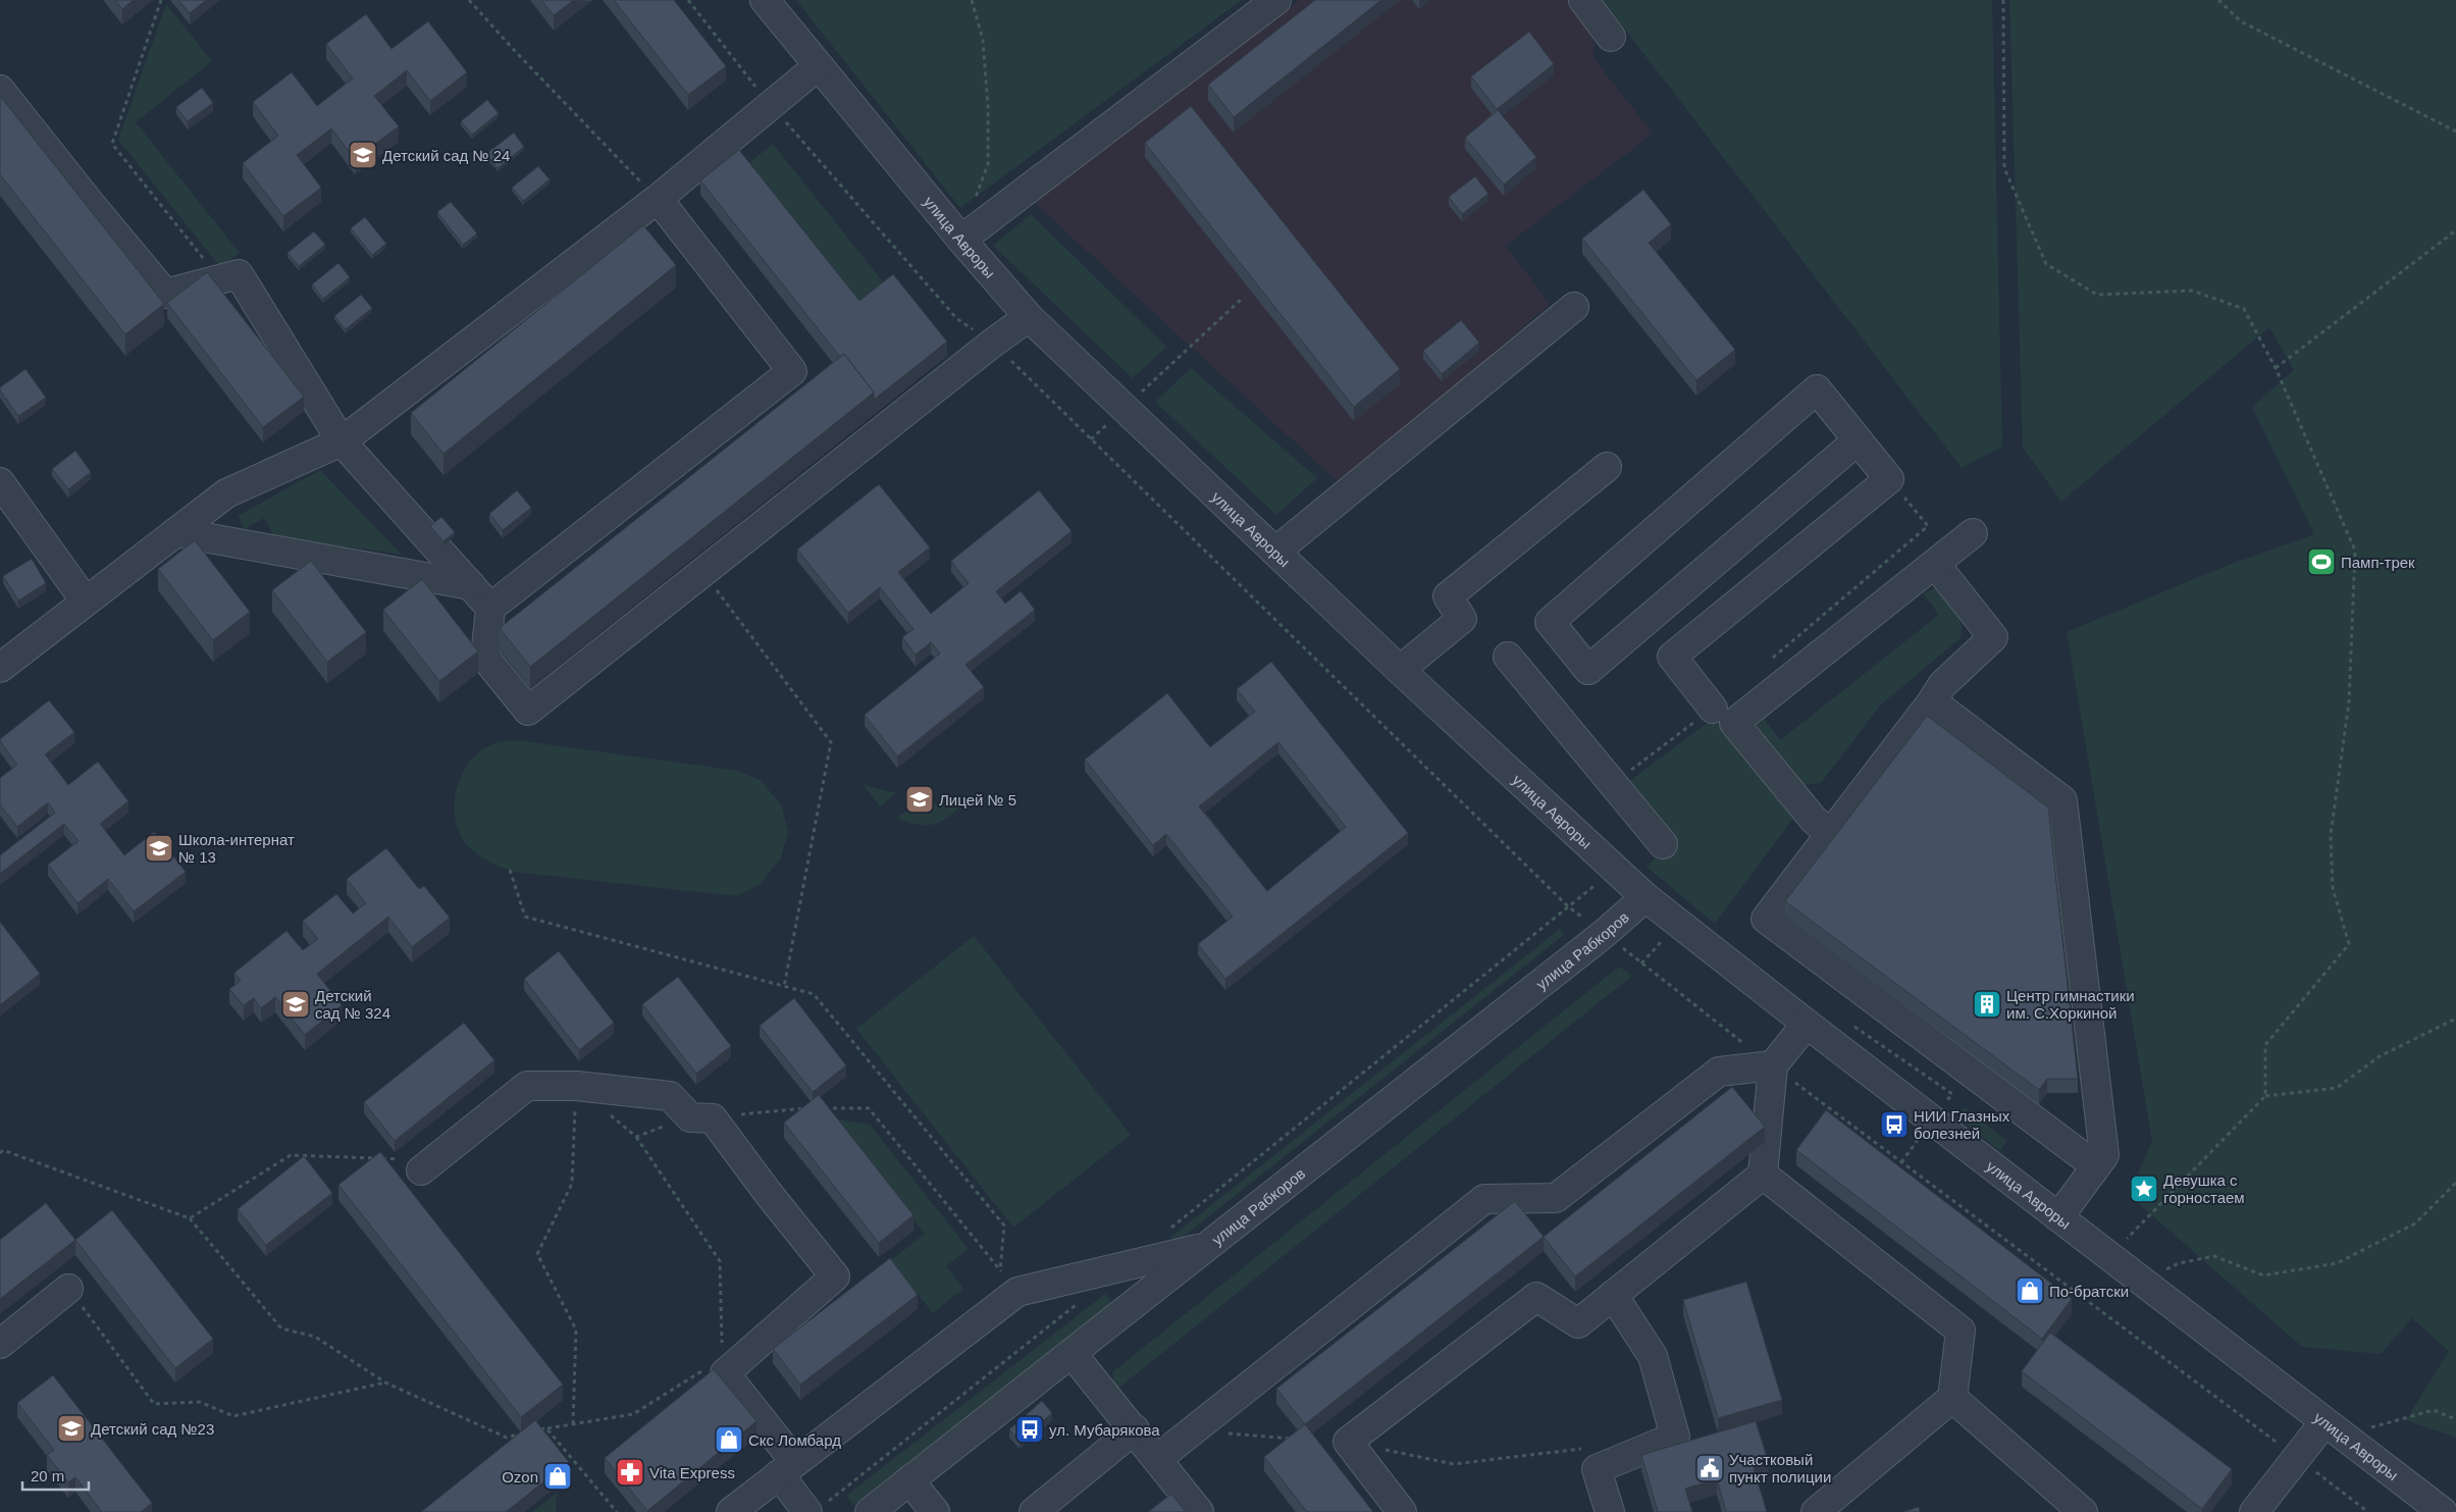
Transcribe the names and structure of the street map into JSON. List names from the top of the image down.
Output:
{
  "streets": {
    "street": ["улица Авроры", "улица Рабкоров"]
  },
  "crossings": [
    ["улица Авроры", "улица Рабкоров"]
  ],
  "places": {
    "school or university": [
      "Детский сад № 24",
      "Лицей № 5",
      "Школа-интернат № 13",
      "Детский сад № 324",
      "Детский сад №23"
    ],
    "sports": ["Памп-трек"],
    "building": ["Центр гимнастики им. С.Хоркиной"],
    "bus stop": ["НИИ Глазных болезней", "ул. Мубарякова"],
    "place": ["Девушка с горностаем"],
    "shop": ["По-братски", "Скс Ломбард", "Ozon"],
    "public building": ["Участковый пункт полиции"],
    "pharmacy": ["Vita Express"]
  },
  "scale_bar": "20 m"
}
